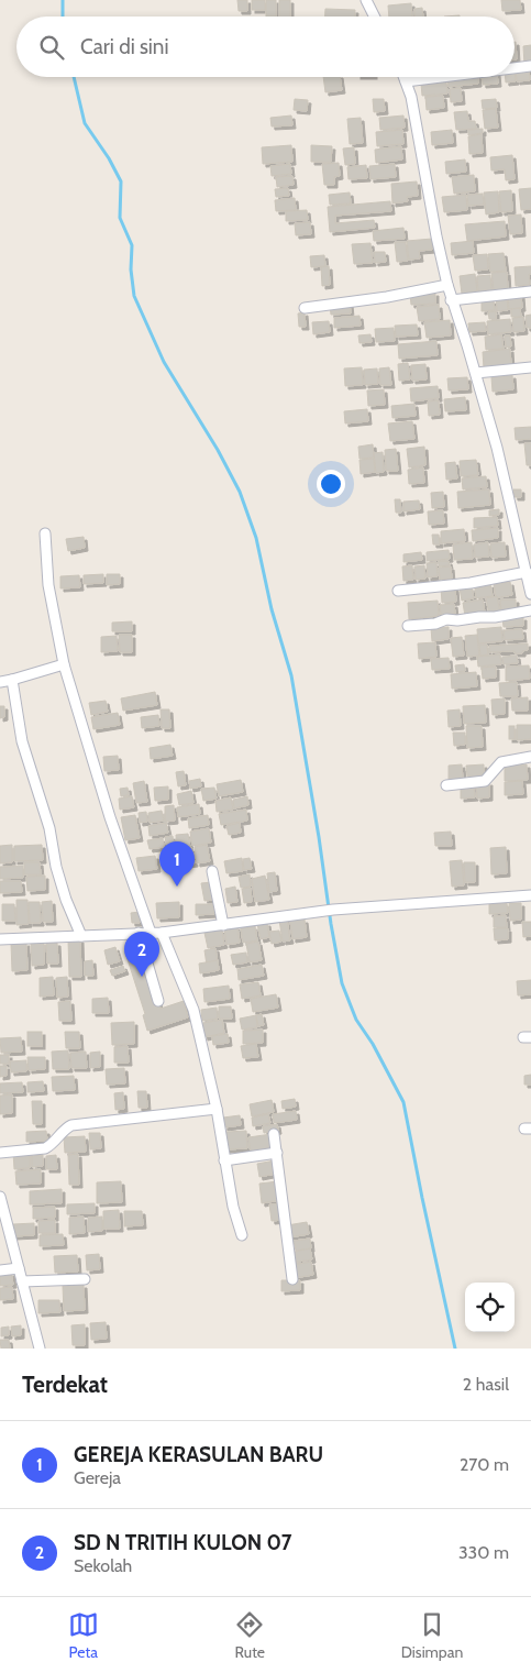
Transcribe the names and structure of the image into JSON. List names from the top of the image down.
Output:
{
  "page": {
    "search": "Cari di sini",
    "pins": ["1", "2"],
    "heading": ["Terdekat", "2 hasil"],
    "list": [
      {
        "mark": "1",
        "name": "GEREJA KERASULAN BARU",
        "note": "Gereja",
        "value": "270 m"
      },
      {
        "mark": "2",
        "name": "SD N TRITIH KULON 07",
        "note": "Sekolah",
        "value": "330 m"
      }
    ],
    "nav": ["Peta", "Rute", "Disimpan"]
  }
}
